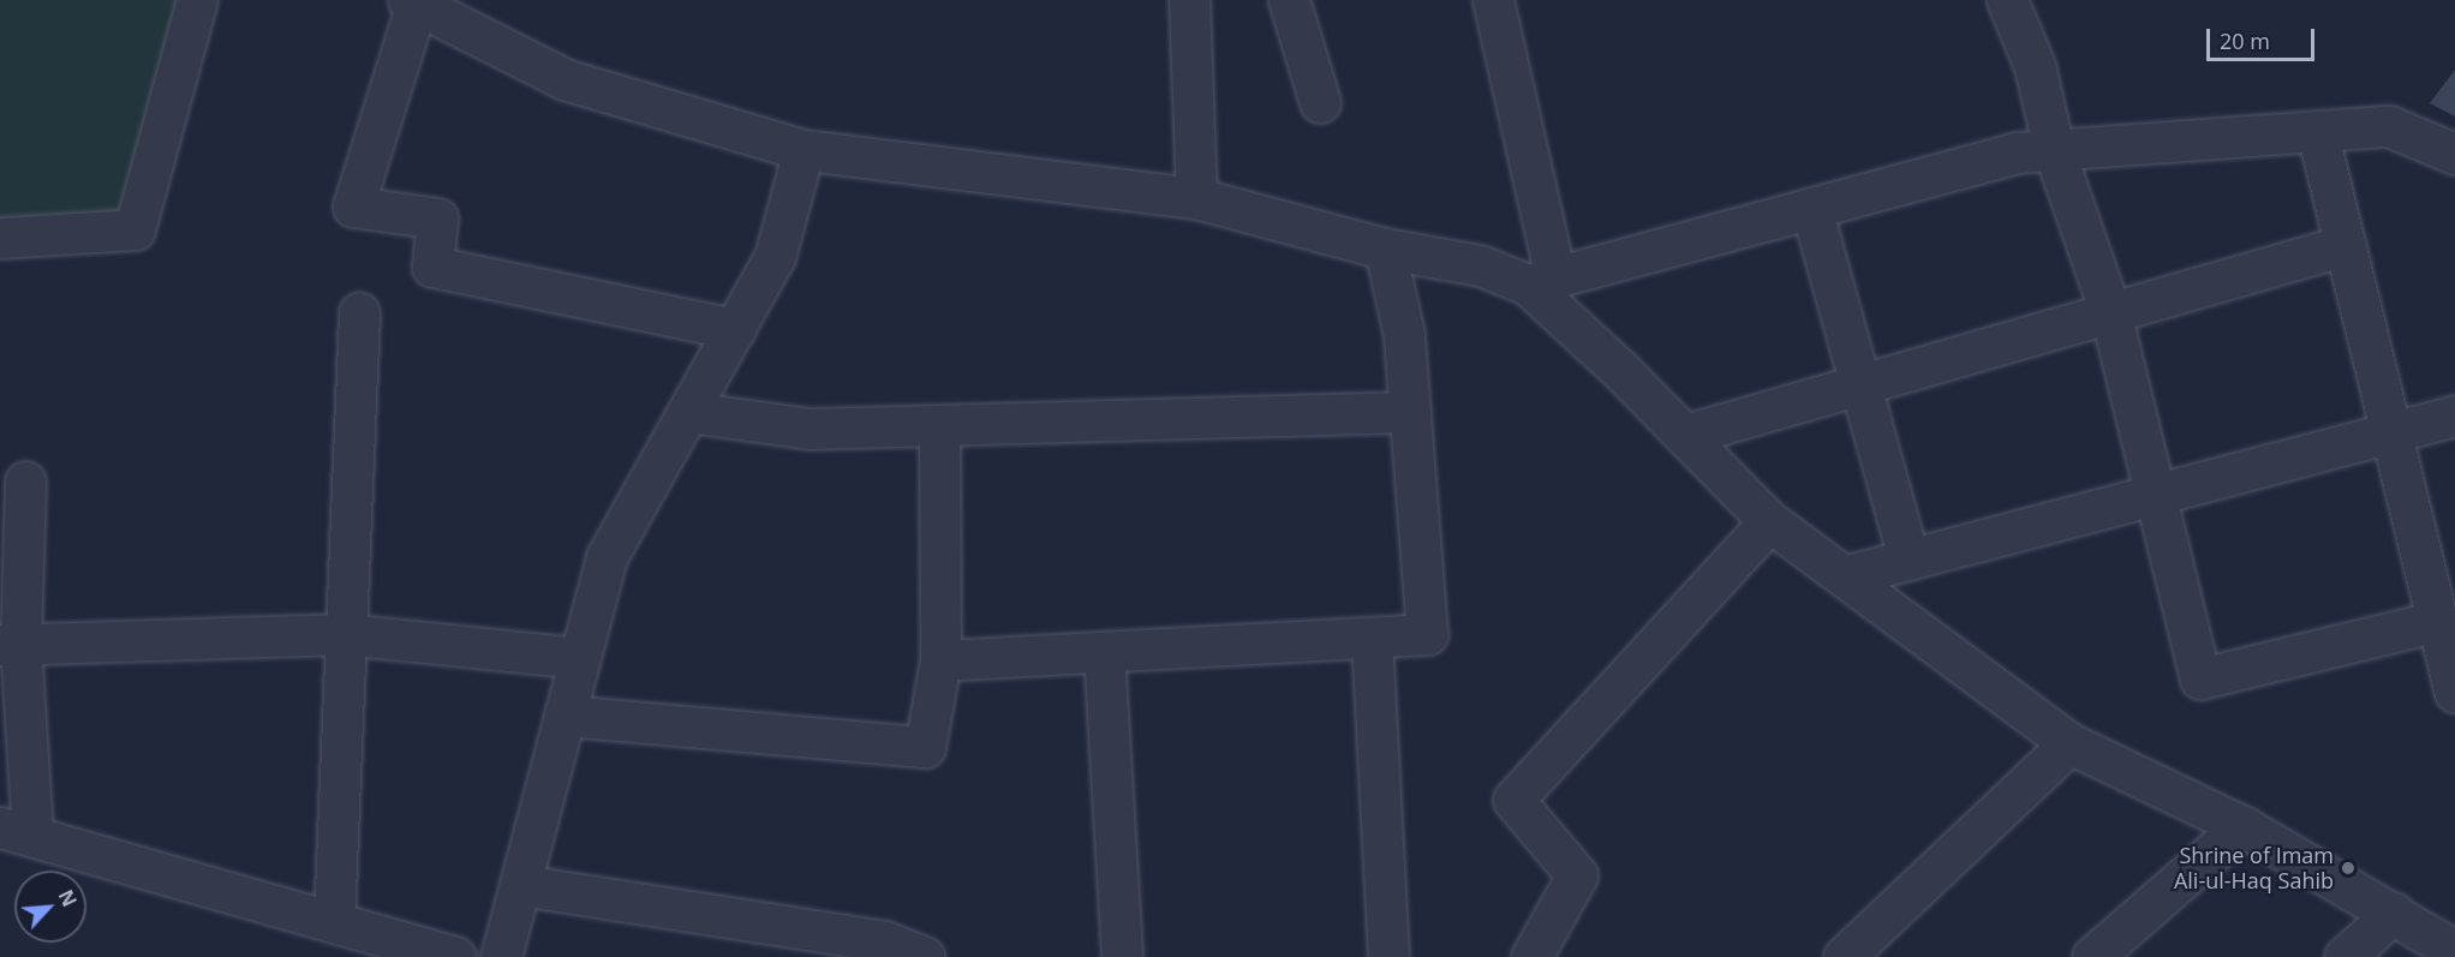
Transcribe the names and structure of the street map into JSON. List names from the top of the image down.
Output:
{
  "places": ["Shrine of Imam Ali-ul-Haq Sahib"],
  "scale_bar": "20 m",
  "north": "top right"
}
